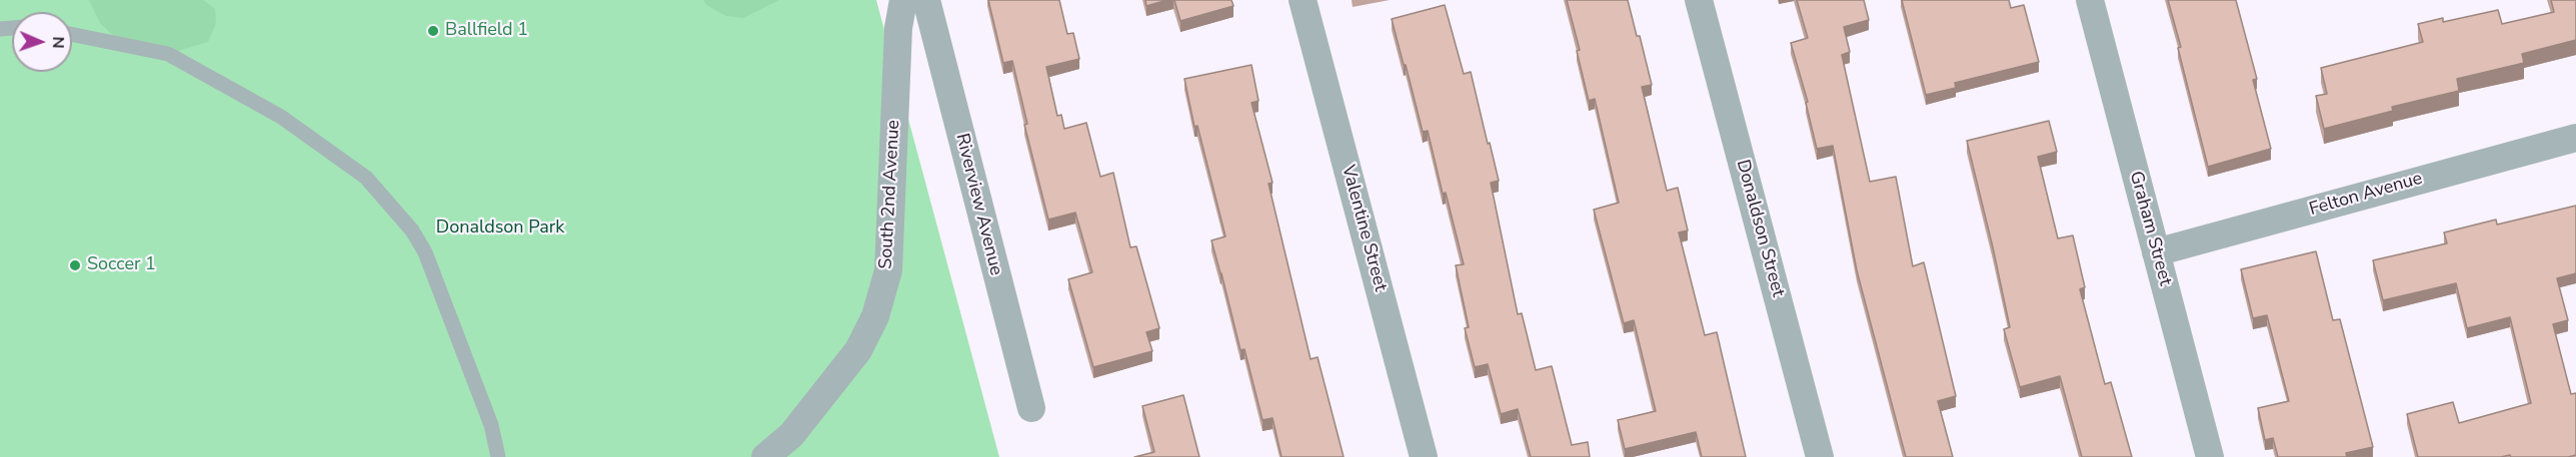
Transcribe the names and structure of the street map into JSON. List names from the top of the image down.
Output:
{
  "streets": {
    "street": [
      "South 2nd Avenue",
      "Felton Avenue",
      "Riverview Avenue",
      "Valentine Street",
      "Donaldson Street",
      "Graham Street"
    ]
  },
  "crossings": [
    ["Felton Avenue", "Graham Street"]
  ],
  "parks": ["Donaldson Park"],
  "places": ["Ballfield 1", "Soccer 1"],
  "north": "right"
}
